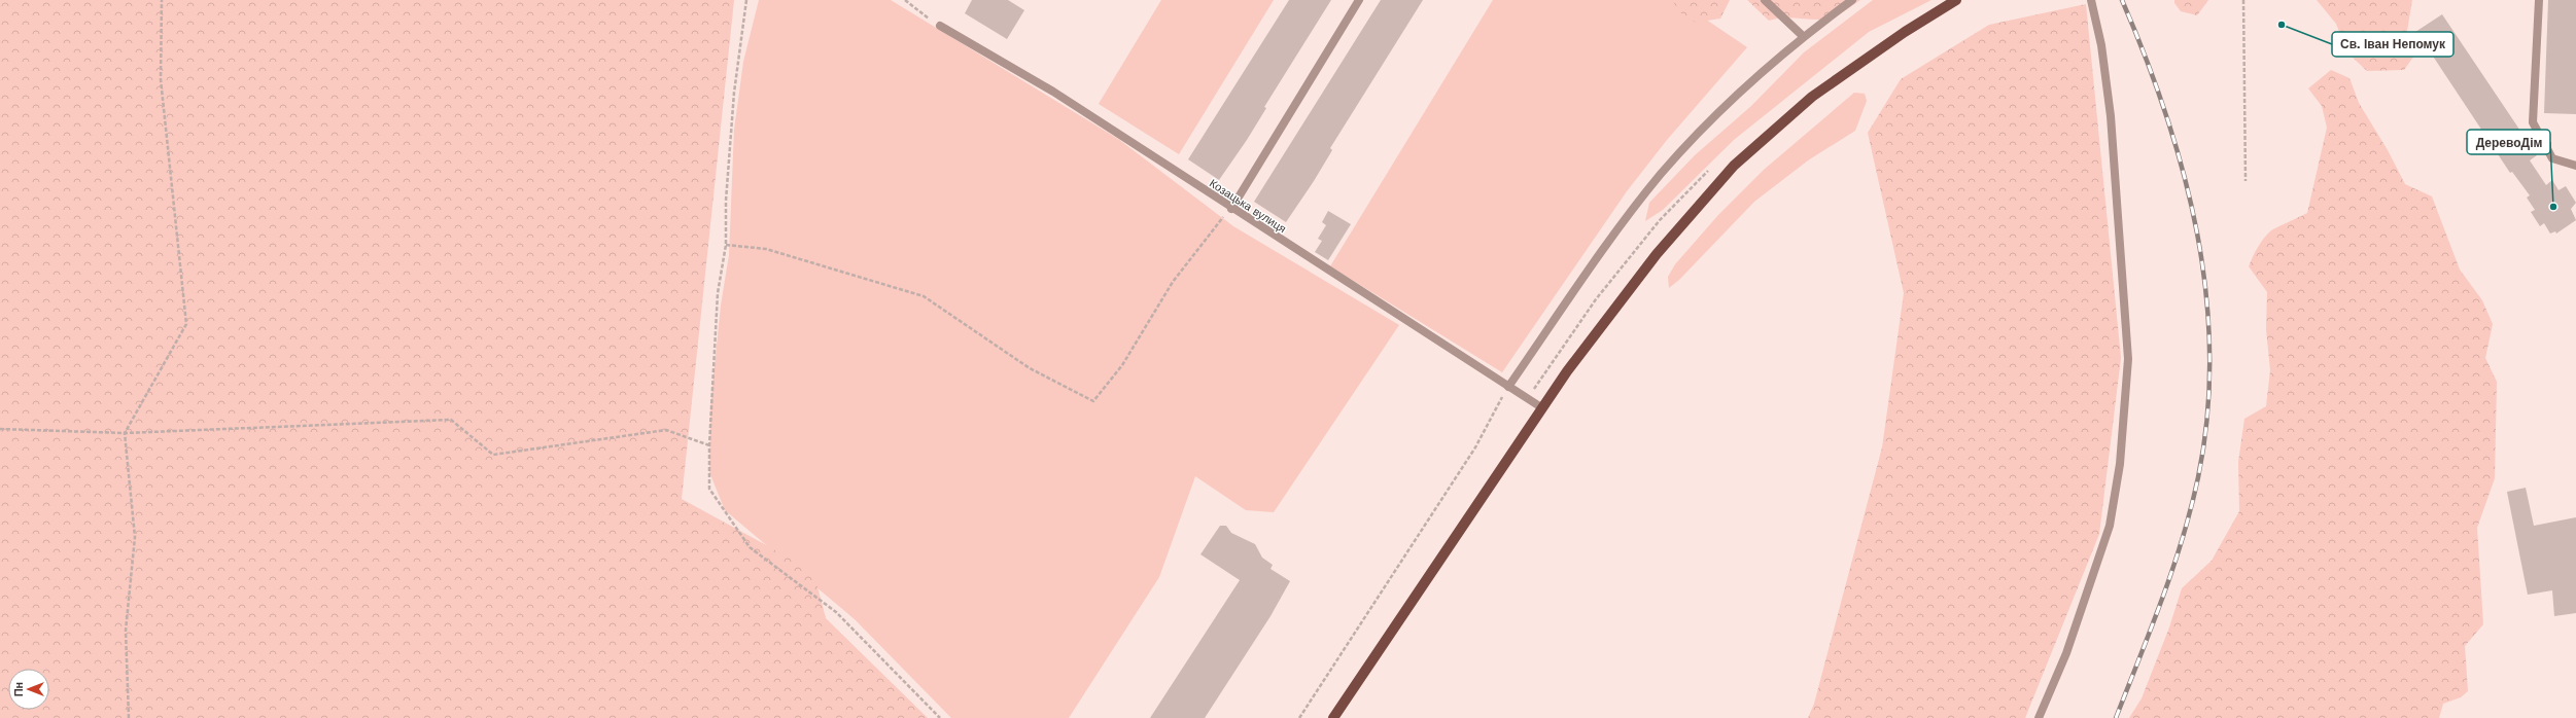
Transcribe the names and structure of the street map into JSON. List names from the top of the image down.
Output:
{
  "streets": {
    "street": ["Козацька вулиця"]
  },
  "places": ["Св. Іван Непомук", "ДеревоДім"],
  "north": "left"
}
